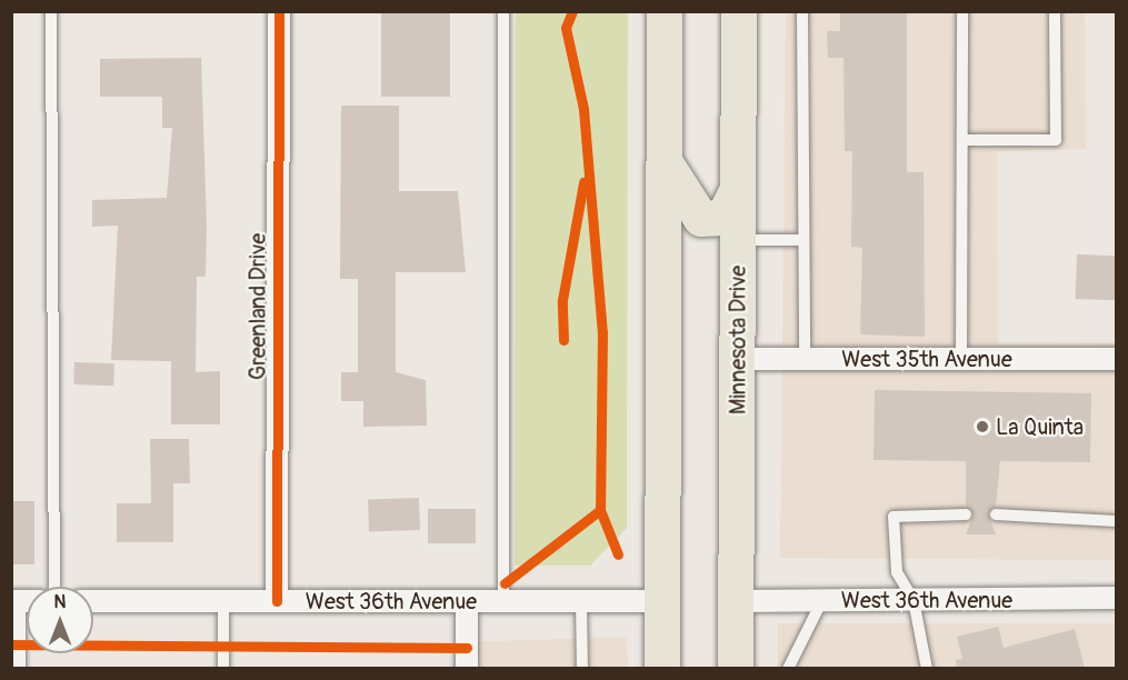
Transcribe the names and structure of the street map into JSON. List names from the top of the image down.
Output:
{
  "streets": {
    "main road": ["Minnesota Drive"],
    "street": ["Greenland Drive", "West 35th Avenue", "West 36th Avenue"]
  },
  "crossings": [
    ["Greenland Drive", "West 36th Avenue"],
    ["Minnesota Drive", "West 35th Avenue"],
    ["Minnesota Drive", "West 36th Avenue"]
  ],
  "places": ["La Quinta"],
  "north": "top"
}
